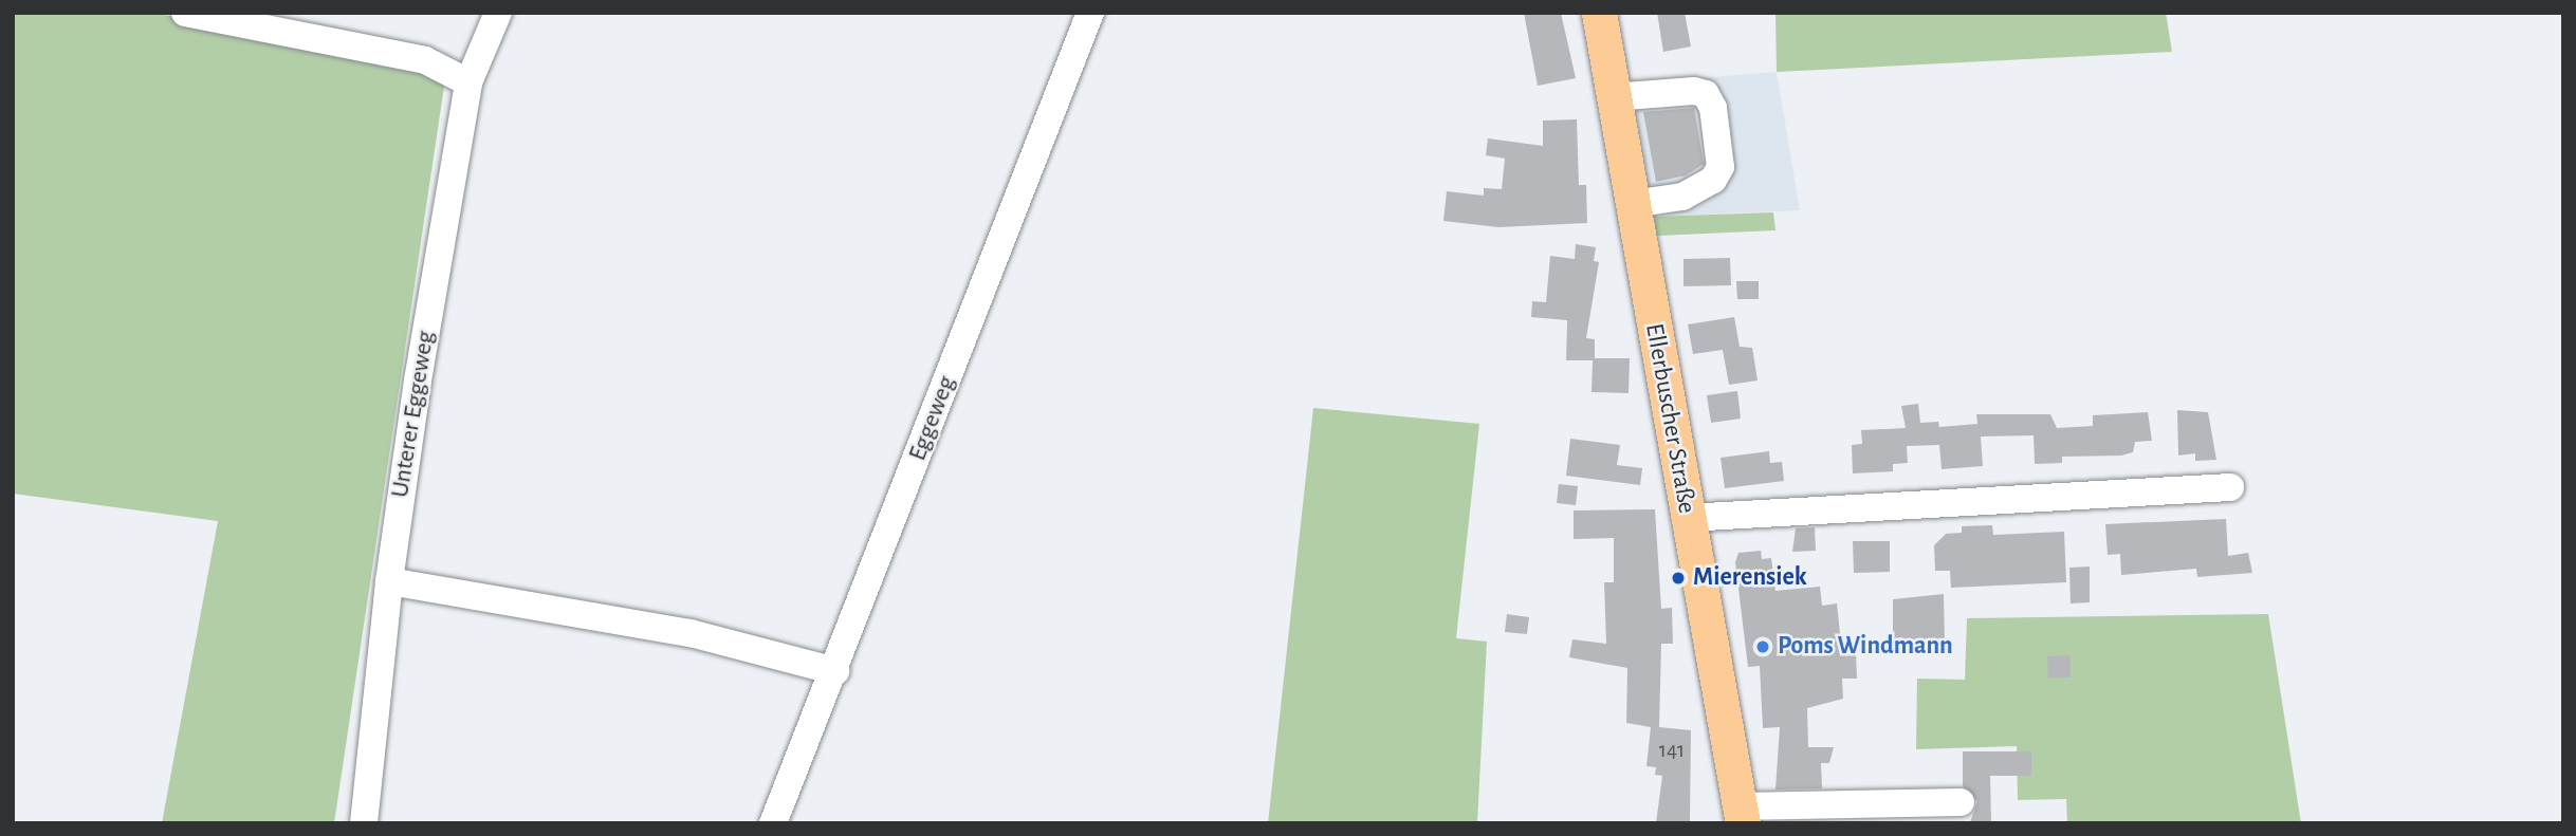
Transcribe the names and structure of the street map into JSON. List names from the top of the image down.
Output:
{
  "streets": {
    "main road": ["Ellerbuscher Straße"],
    "street": ["Unterer Eggeweg", "Eggeweg"]
  },
  "places": ["Mierensiek", "Poms Windmann"],
  "house_numbers": ["141"]
}
